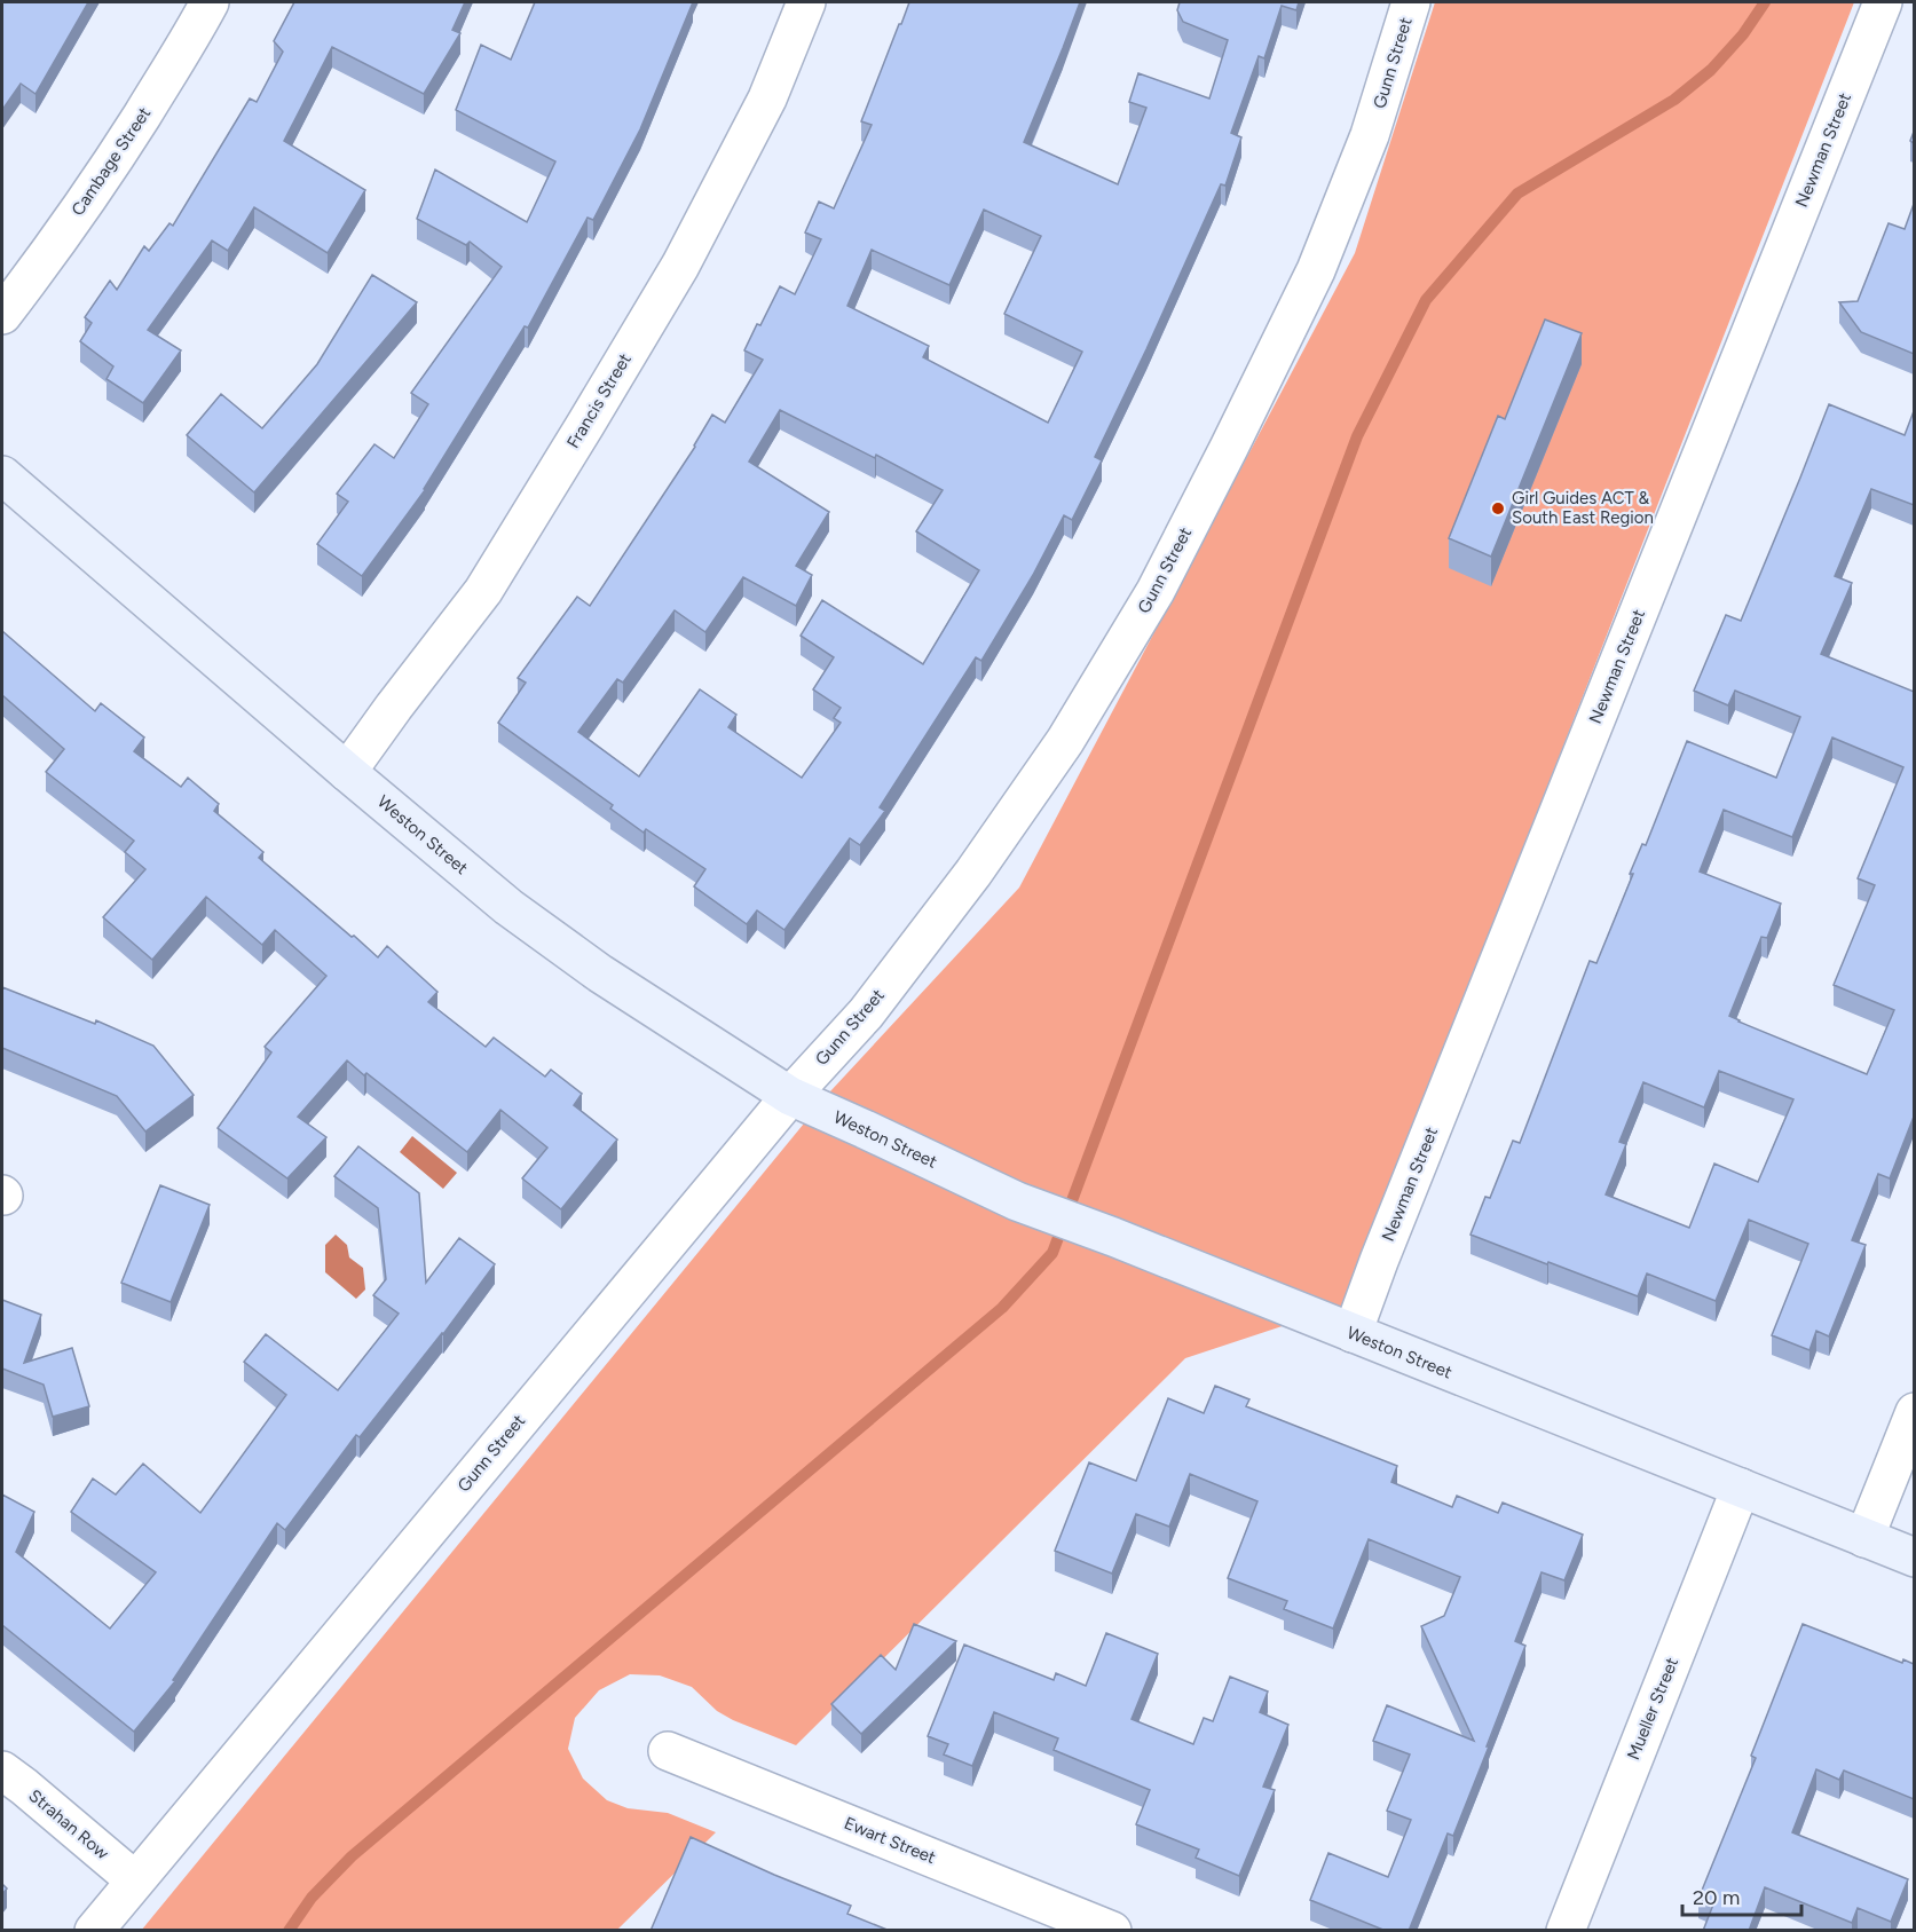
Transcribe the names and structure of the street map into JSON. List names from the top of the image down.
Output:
{
  "streets": {
    "street": [
      "Gunn Street",
      "Newman Street",
      "Cambage Street",
      "Francis Street",
      "Weston Street",
      "Mueller Street",
      "Strahan Row",
      "Ewart Street"
    ]
  },
  "crossings": [
    ["Gunn Street", "Weston Street"],
    ["Gunn Street", "Strahan Row"],
    ["Newman Street", "Weston Street"],
    ["Francis Street", "Weston Street"],
    ["Weston Street", "Mueller Street"]
  ],
  "places": ["Girl Guides ACT & South East Region"],
  "scale_bar": "20 m"
}
